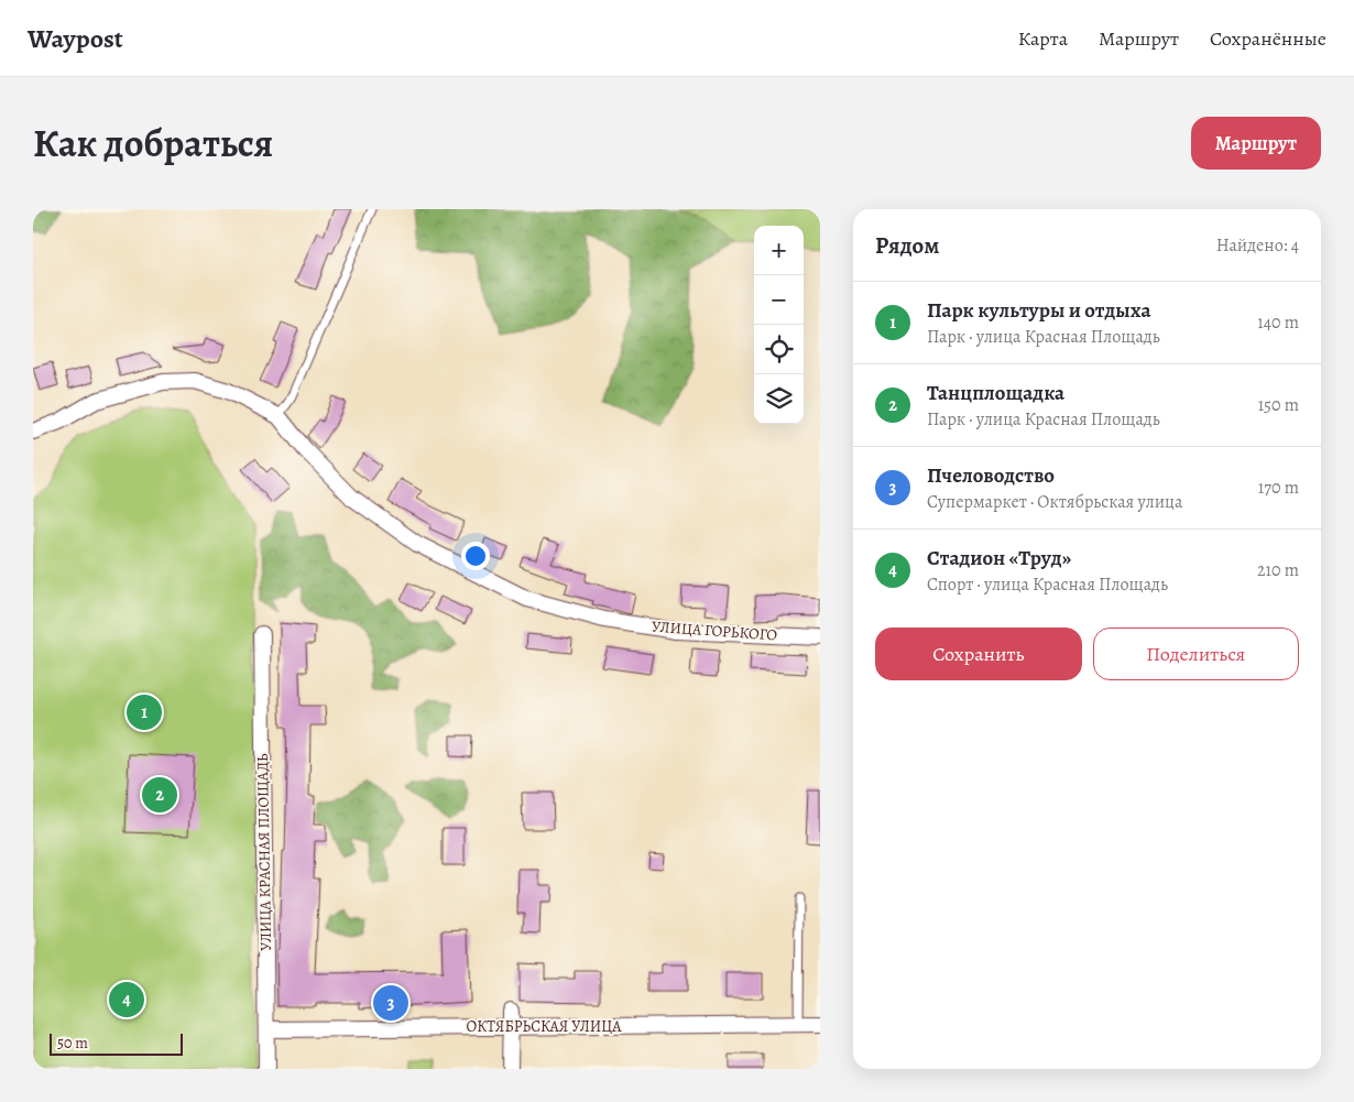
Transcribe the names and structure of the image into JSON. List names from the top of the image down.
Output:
{
  "streets": {
    "street": ["УЛИЦА ГОРЬКОГО", "УЛИЦА КРАСНАЯ ПЛОЩАДЬ", "ОКТЯБРЬСКАЯ УЛИЦА"]
  },
  "crossings": [
    ["УЛИЦА КРАСНАЯ ПЛОЩАДЬ", "ОКТЯБРЬСКАЯ УЛИЦА"]
  ],
  "scale_bar": "50 m",
  "page": {
    "header": "Waypost",
    "nav": ["Карта", "Маршрут", "Сохранённые"],
    "title": "Как добраться",
    "buttons": [
      "Маршрут",
      ["Сохранить", "Поделиться"]
    ],
    "heading": ["Рядом", "Найдено: 4"],
    "map_buttons": ["+", "−"],
    "list": [
      {
        "mark": "1",
        "name": "Парк культуры и отдыха",
        "note": "Парк · улица Красная Площадь",
        "value": "140 m"
      },
      {
        "mark": "2",
        "name": "Танцплощадка",
        "note": "Парк · улица Красная Площадь",
        "value": "150 m"
      },
      {
        "mark": "3",
        "name": "Пчеловодство",
        "note": "Супермаркет · Октябрьская улица",
        "value": "170 m"
      },
      {
        "mark": "4",
        "name": "Стадион «Труд»",
        "note": "Спорт · улица Красная Площадь",
        "value": "210 m"
      }
    ],
    "pins": [
      "1",
      "2",
      "4",
      "3"
    ],
    "scale": "50 m"
  }
}
